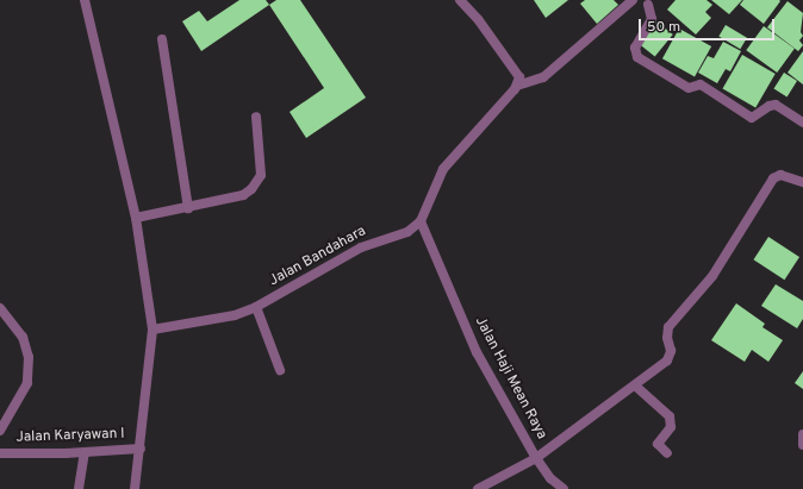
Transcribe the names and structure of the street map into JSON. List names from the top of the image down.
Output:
{
  "streets": {
    "street": ["Jalan Bandahara", "Jalan Haji Mean Raya", "Jalan Karyawan I"]
  },
  "crossings": [
    ["Jalan Bandahara", "Jalan Haji Mean Raya"]
  ],
  "scale_bar": "50 m"
}
